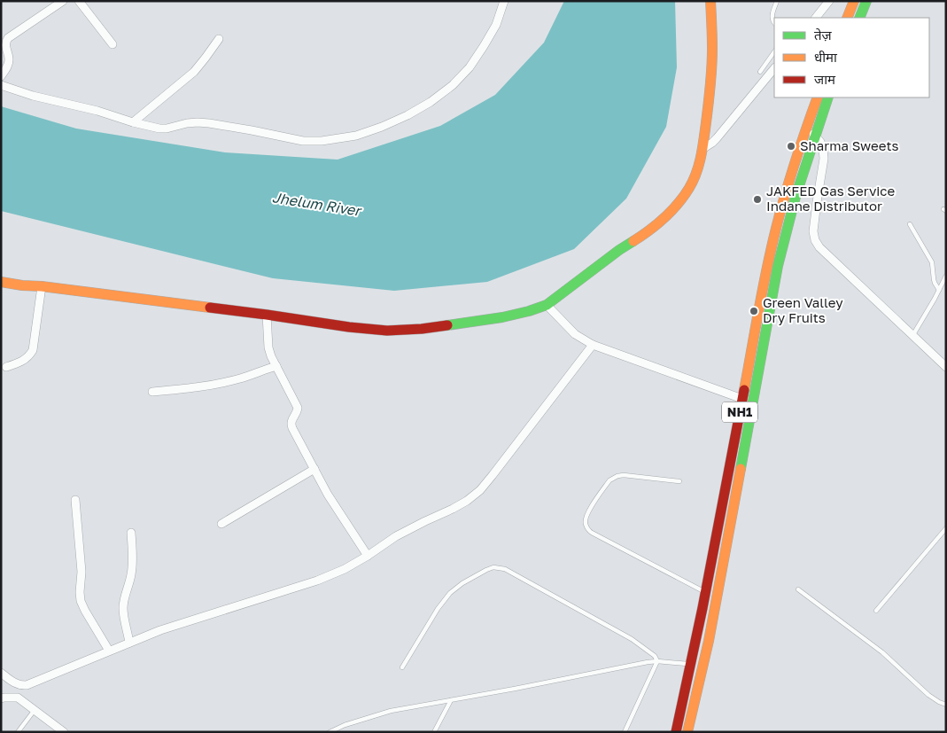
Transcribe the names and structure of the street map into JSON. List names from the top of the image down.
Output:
{
  "streets": {
    "main road": ["NH1"]
  },
  "water": ["Jhelum River"],
  "places": ["Sharma Sweets", "JAKFED Gas Service Indane Distributor", "Green Valley Dry Fruits"],
  "legend": ["तेज़", "धीमा", "जाम"]
}
